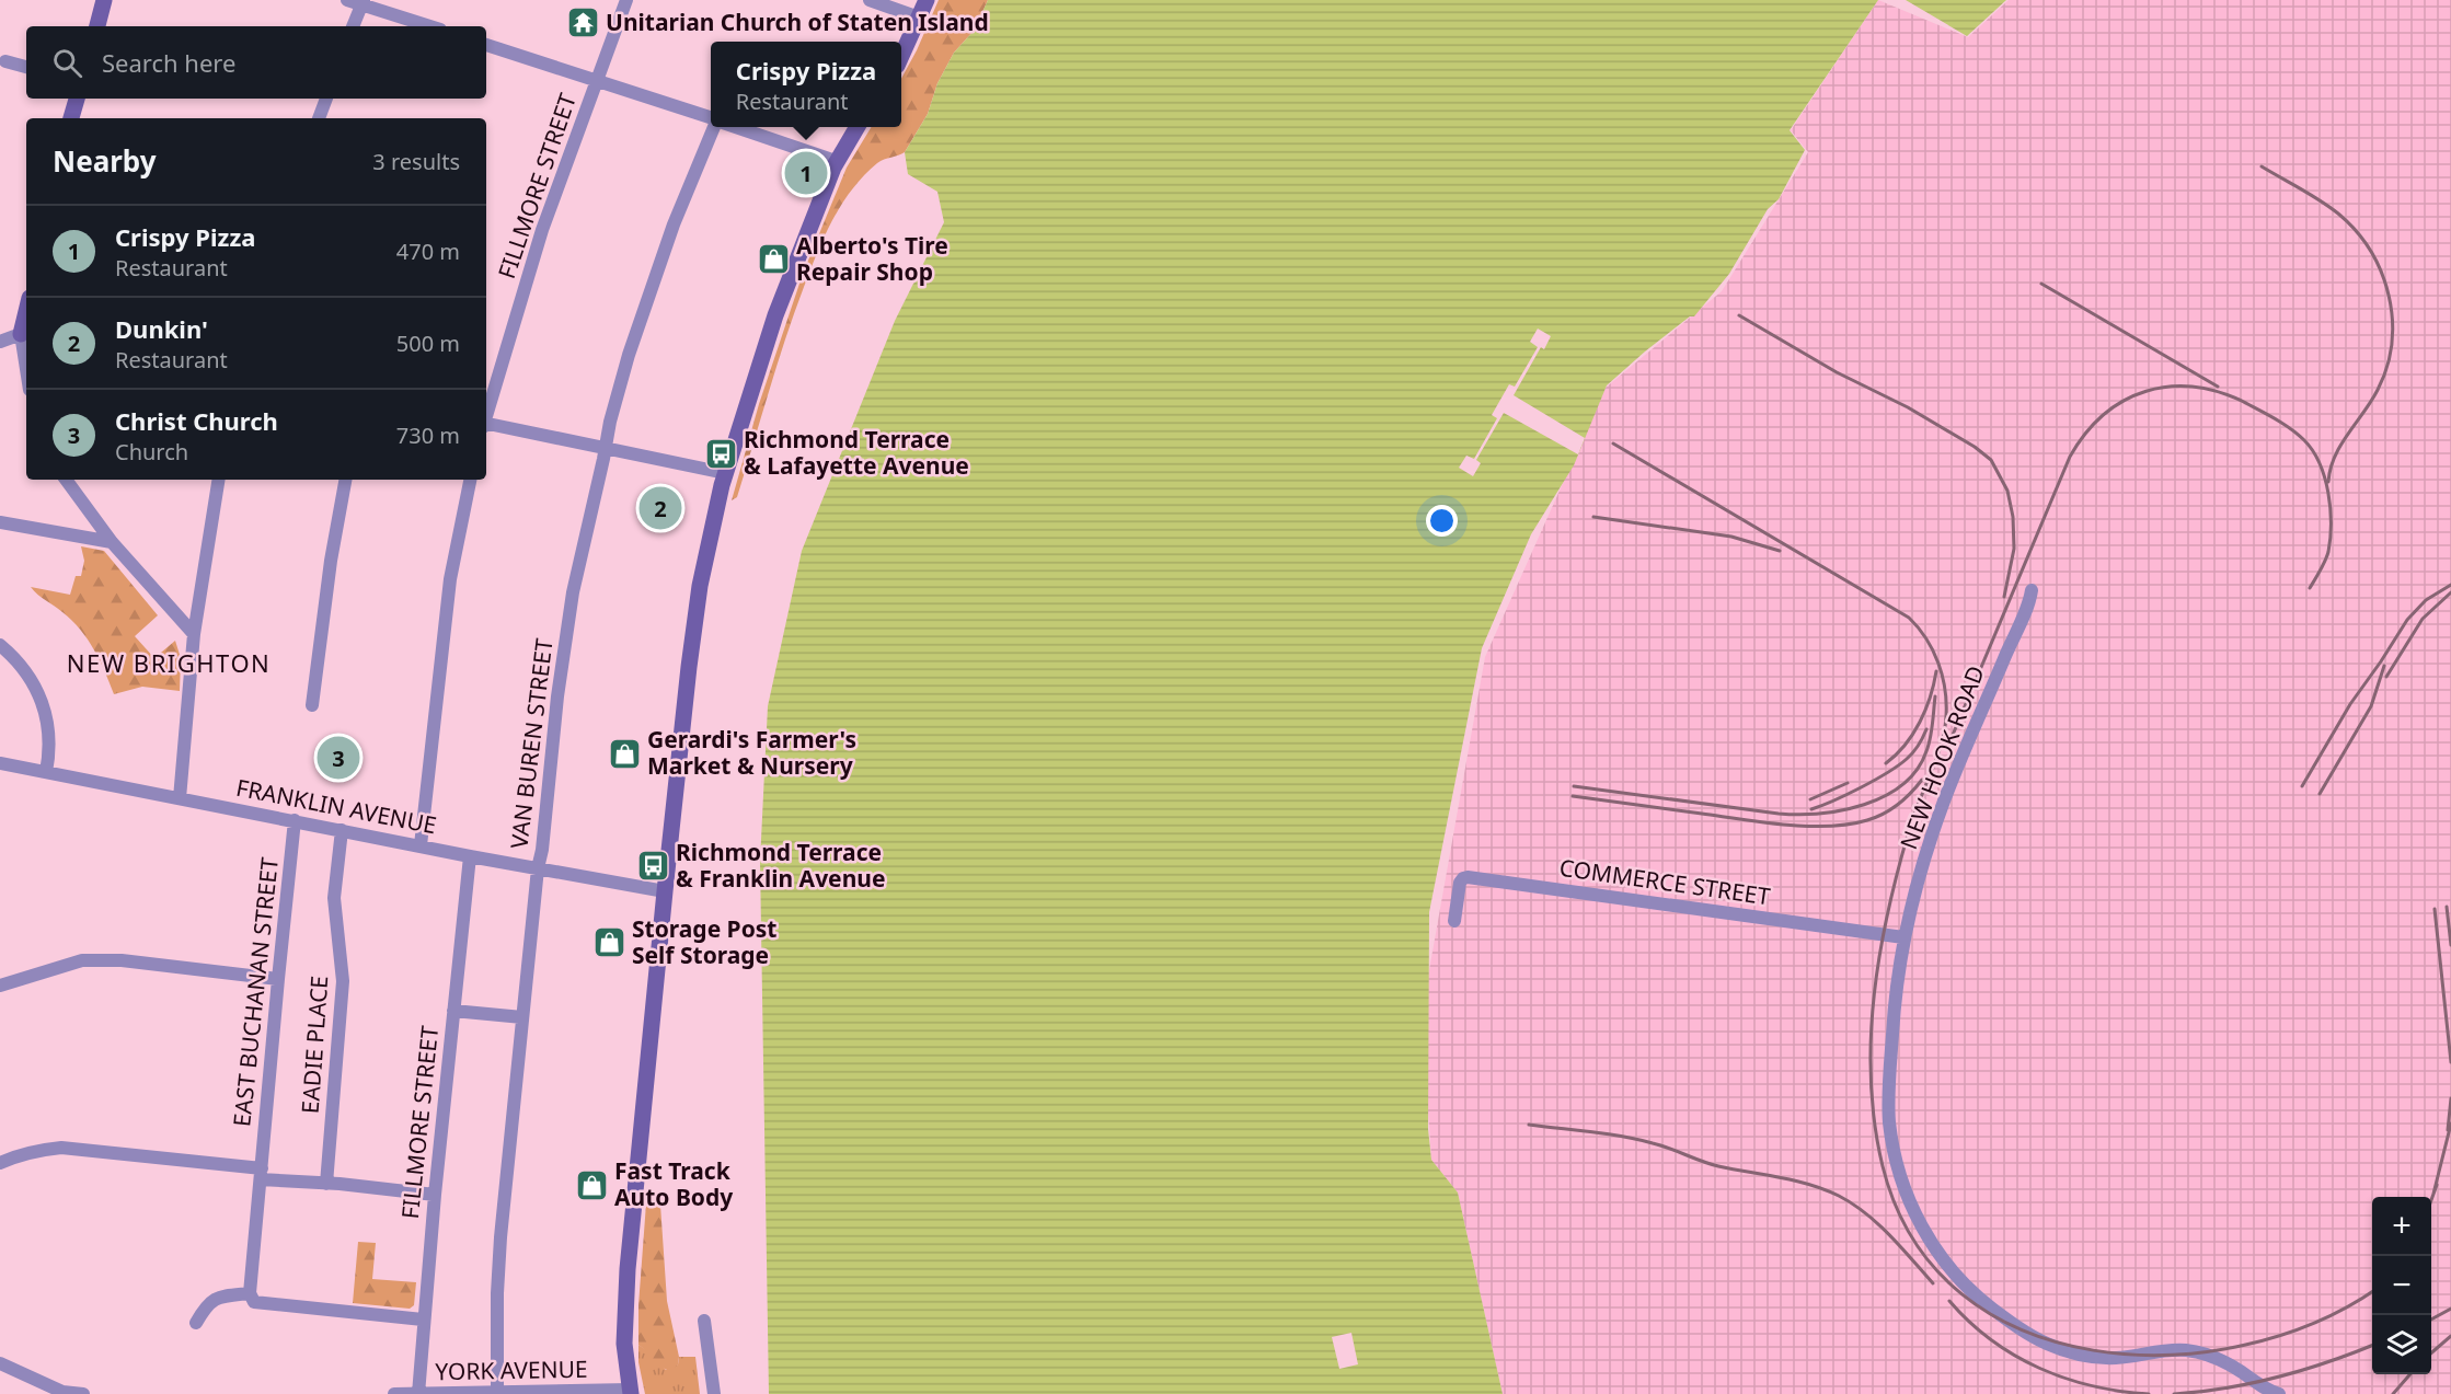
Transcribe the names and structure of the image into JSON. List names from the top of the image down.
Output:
{
  "streets": {
    "street": [
      "FILLMORE STREET",
      "VAN BUREN STREET",
      "NEW HOOK ROAD",
      "FRANKLIN AVENUE",
      "COMMERCE STREET",
      "EAST BUCHANAN STREET",
      "EADIE PLACE",
      "YORK AVENUE"
    ]
  },
  "crossings": [
    ["FILLMORE STREET", "FRANKLIN AVENUE"],
    ["FILLMORE STREET", "YORK AVENUE"],
    ["VAN BUREN STREET", "FRANKLIN AVENUE"],
    ["VAN BUREN STREET", "YORK AVENUE"],
    ["NEW HOOK ROAD", "COMMERCE STREET"],
    ["FRANKLIN AVENUE", "EAST BUCHANAN STREET"],
    ["FRANKLIN AVENUE", "EADIE PLACE"]
  ],
  "districts": ["NEW BRIGHTON"],
  "places": {
    "temple": ["Unitarian Church of Staten Island"],
    "shop": [
      "Alberto's Tire Repair Shop",
      "Gerardi's Farmer's Market & Nursery",
      "Storage Post Self Storage",
      "Fast Track Auto Body"
    ],
    "bus stop": ["Richmond Terrace & Lafayette Avenue", "Richmond Terrace & Franklin Avenue"]
  },
  "page": {
    "search": "Search here",
    "popup": ["Crispy Pizza", "Restaurant"],
    "heading": ["Nearby", "3 results"],
    "pins": ["1", "2", "3"],
    "list": [
      {
        "mark": "1",
        "name": "Crispy Pizza",
        "note": "Restaurant",
        "value": "470 m"
      },
      {
        "mark": "2",
        "name": "Dunkin'",
        "note": "Restaurant",
        "value": "500 m"
      },
      {
        "mark": "3",
        "name": "Christ Church",
        "note": "Church",
        "value": "730 m"
      }
    ],
    "map_buttons": ["+", "−"]
  }
}
